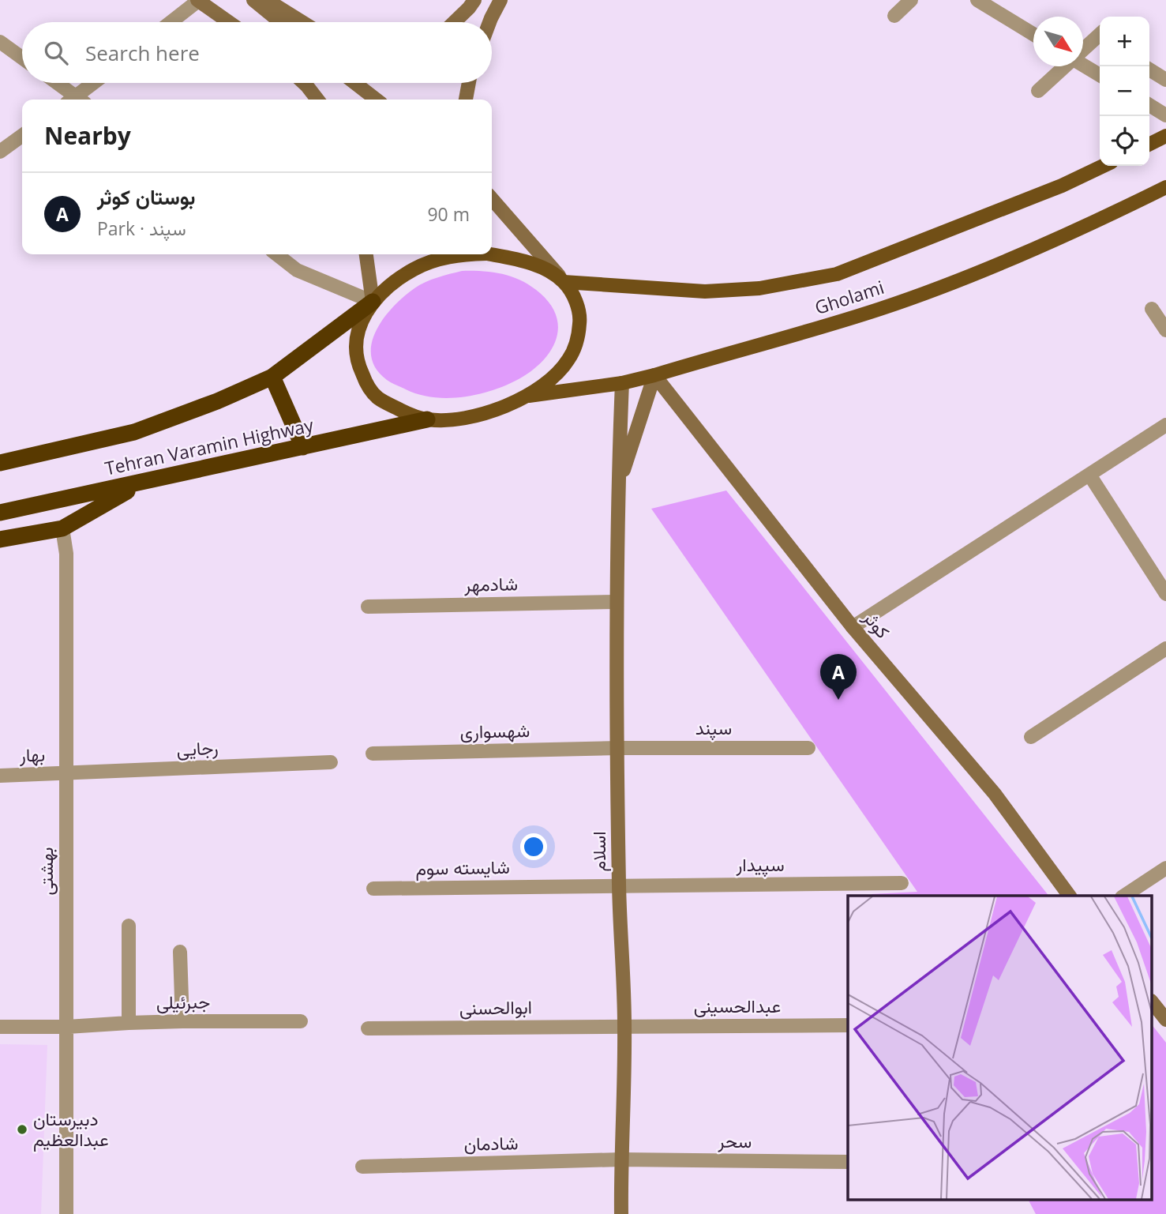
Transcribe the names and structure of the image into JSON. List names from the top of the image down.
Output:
{
  "streets": {
    "highway": ["Tehran Varamin Highway"],
    "main road": ["Gholami", "کوثر", "اسلام"],
    "street": [
      "شادمهر",
      "سپند",
      "شهسواری",
      "رجایی",
      "بهار",
      "سپیدار",
      "شایسته سوم",
      "بهشتی",
      "جبرئیلی",
      "عبدالحسینی",
      "ابوالحسنی",
      "سحر",
      "شادمان"
    ]
  },
  "crossings": [
    ["Gholami", "کوثر"],
    ["Gholami", "اسلام"],
    ["شادمهر", "اسلام"],
    ["سپند", "شهسواری"],
    ["سپند", "اسلام"],
    ["شهسواری", "اسلام"],
    ["رجایی", "بهار"],
    ["رجایی", "بهشتی"],
    ["بهار", "بهشتی"],
    ["اسلام", "سپیدار"],
    ["اسلام", "شایسته سوم"],
    ["اسلام", "عبدالحسینی"],
    ["اسلام", "ابوالحسنی"],
    ["اسلام", "سحر"],
    ["اسلام", "شادمان"],
    ["سپیدار", "شایسته سوم"],
    ["بهشتی", "جبرئیلی"],
    ["عبدالحسینی", "ابوالحسنی"],
    ["سحر", "شادمان"]
  ],
  "places": ["دبیرستان عبدالعظیم"],
  "north": "bottom right",
  "page": {
    "map_buttons": ["+", "−"],
    "search": "Search here",
    "heading": "Nearby",
    "list": [
      {
        "mark": "A",
        "name": "بوستان کوثر",
        "note": "Park · سپند",
        "value": "90 m"
      }
    ],
    "pins": "A"
  }
}
